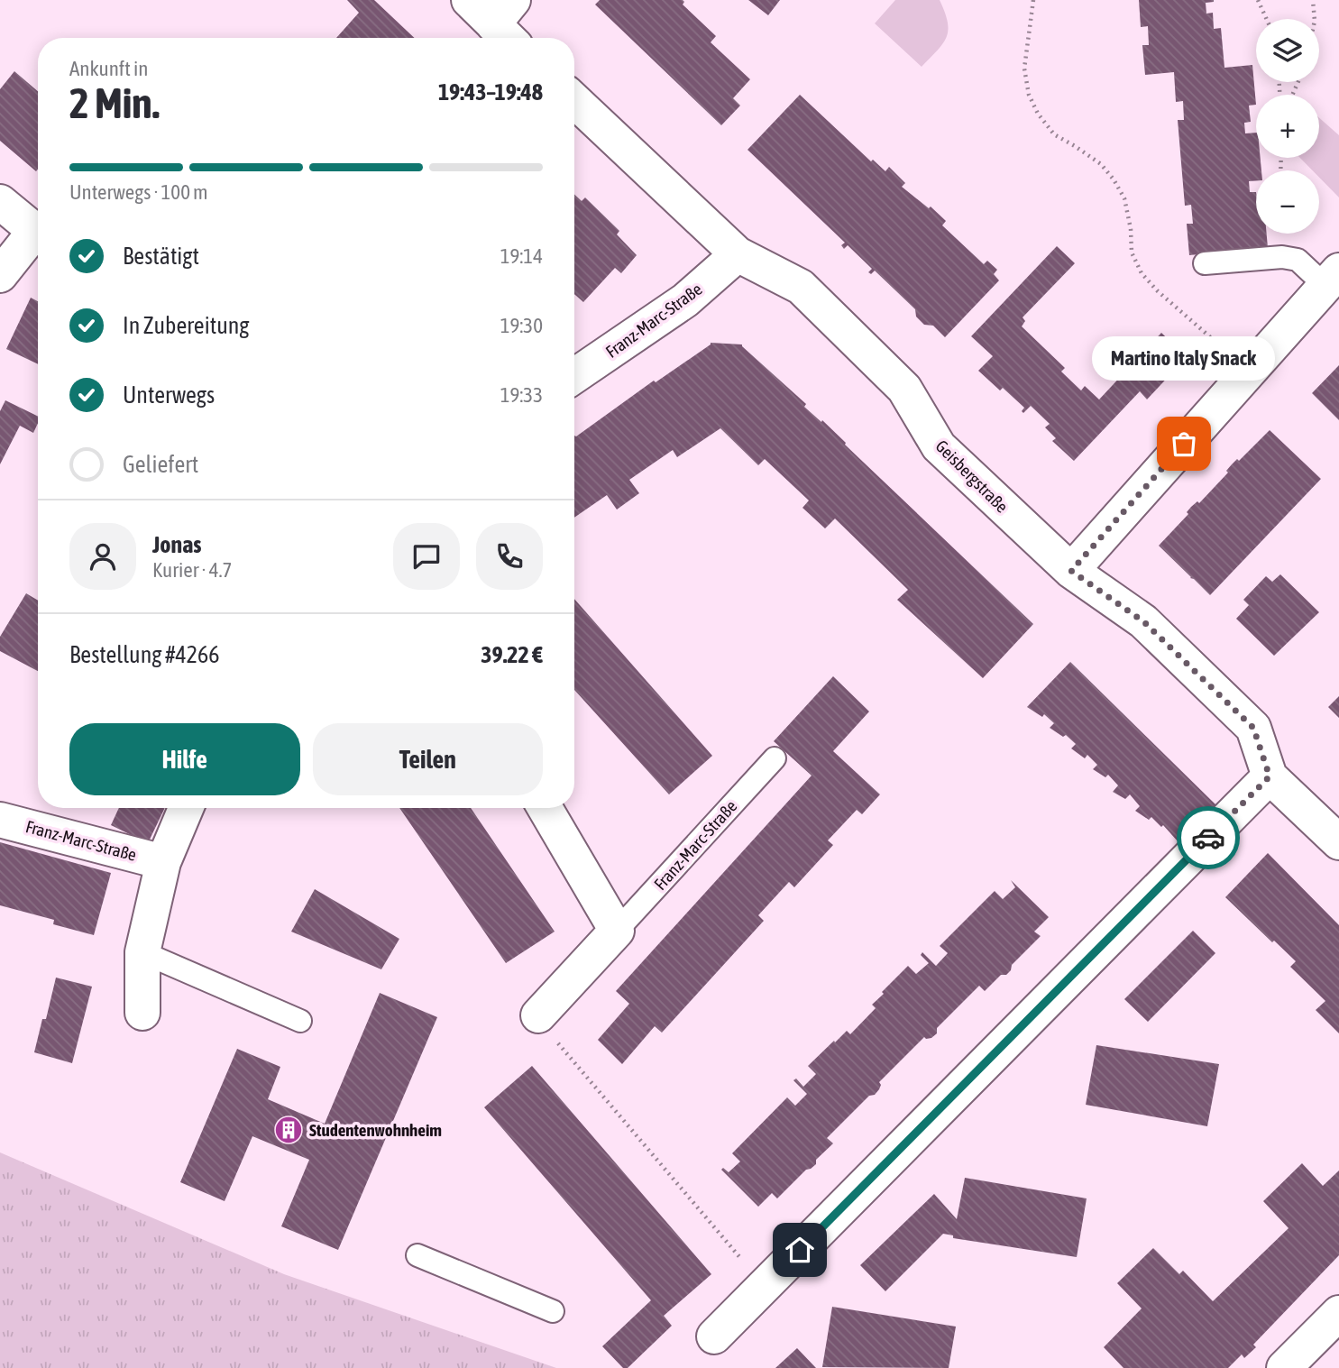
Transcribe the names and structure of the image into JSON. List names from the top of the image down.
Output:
{
  "streets": {
    "street": ["Franz-Marc-Straße", "Geisbergstraße"]
  },
  "crossings": [
    ["Franz-Marc-Straße", "Geisbergstraße"]
  ],
  "places": {
    "other": ["Martino Italy Snack"],
    "building": ["Studentenwohnheim"]
  },
  "page": {
    "map_buttons": ["+", "−"],
    "heading": ["2 Min.", "Ankunft in", "19:43–19:48"],
    "panel": [
      "Jonas",
      "Kurier · 4.7",
      "Bestellung #4266",
      "39.22 €"
    ],
    "bar": "Unterwegs · 100 m",
    "list": [
      ["Bestätigt", "19:14"],
      ["In Zubereitung", "19:30"],
      ["Unterwegs", "19:33"],
      "Geliefert"
    ],
    "bubble": "Martino Italy Snack",
    "buttons": ["Hilfe", "Teilen"]
  }
}
